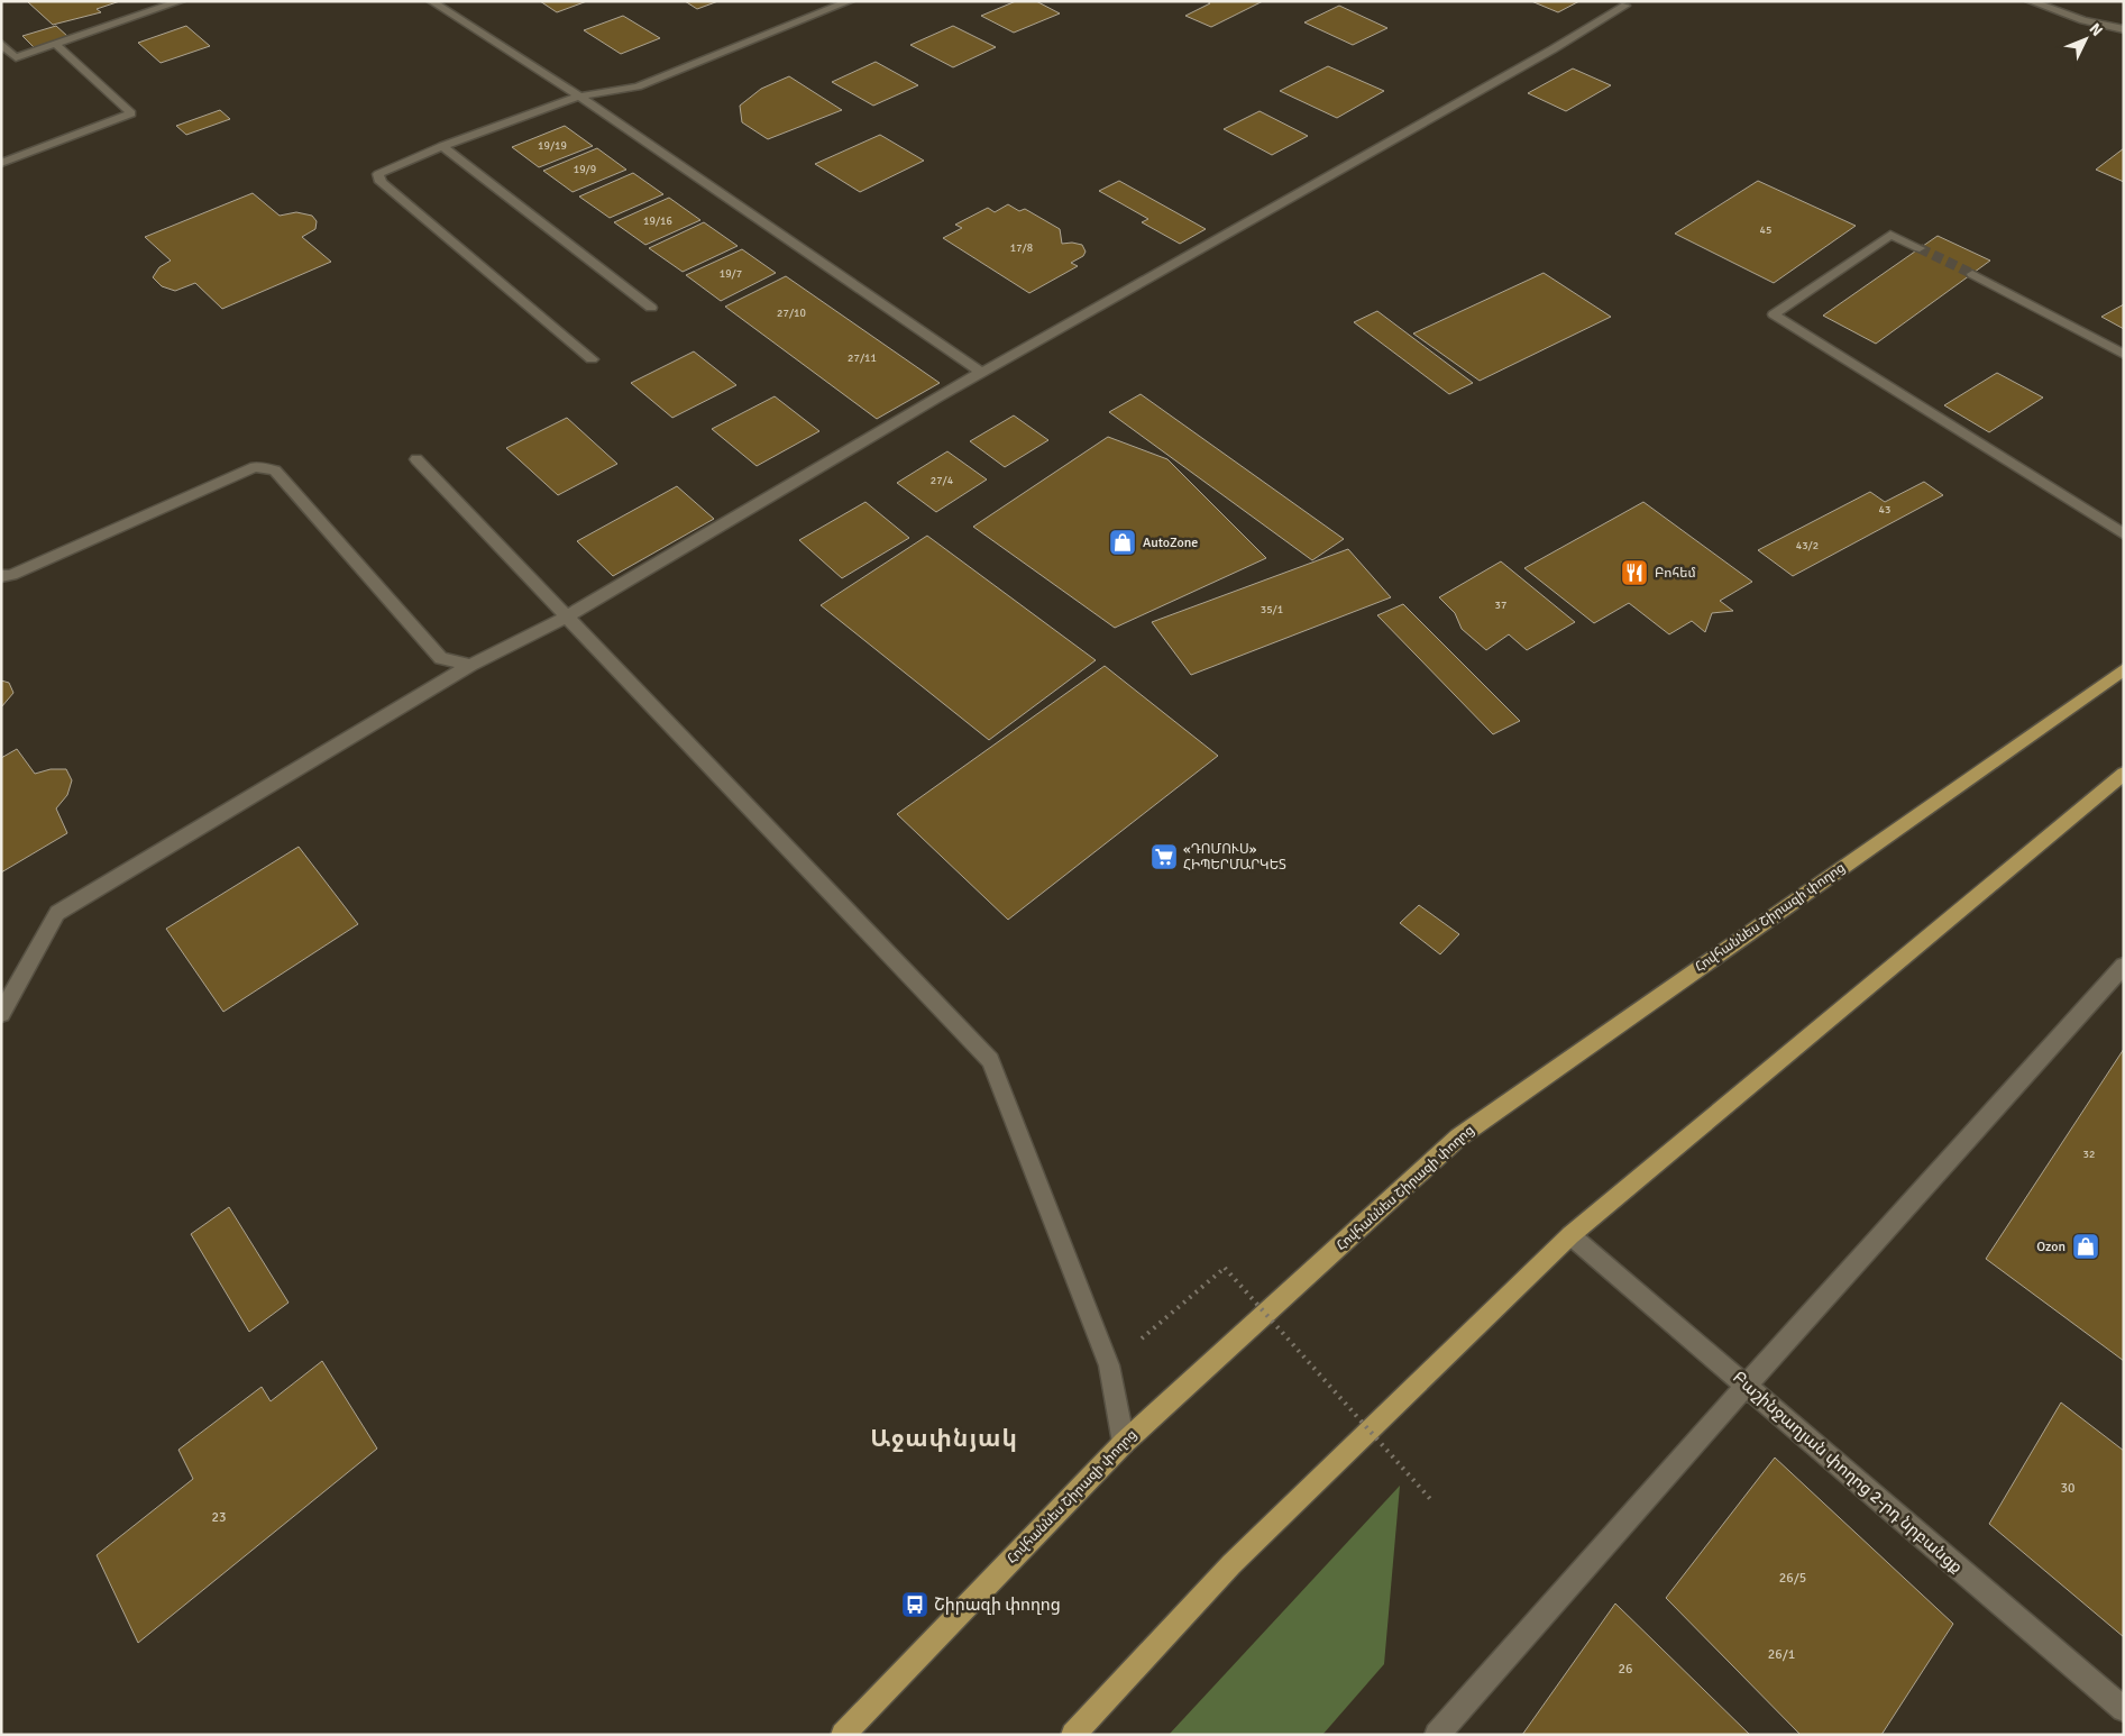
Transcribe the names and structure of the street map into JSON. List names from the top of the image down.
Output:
{
  "streets": {
    "main road": ["Հովհաննես Շիրազի փողոց"],
    "street": ["Բաշինջաղյան փողոց 2-րդ նրբանցք"]
  },
  "districts": ["Աջափնյակ"],
  "places": {
    "shop": ["AutoZone", "Ozon"],
    "restaurant": ["Բոհեմ"],
    "supermarket": ["«ԴՈՄՈՒՍ» ՀԻՊԵՐՄԱՐԿԵՏ"],
    "bus stop": ["Շիրազի փողոց"]
  },
  "house_numbers": [
    "19/19",
    "19/9",
    "19/16",
    "45",
    "17/8",
    "19/7",
    "27/10",
    "27/11",
    "27/4",
    "43",
    "43/2",
    "37",
    "35/1",
    "32",
    "30",
    "23",
    "26/5",
    "26/1",
    "26"
  ],
  "north": "top right"
}
